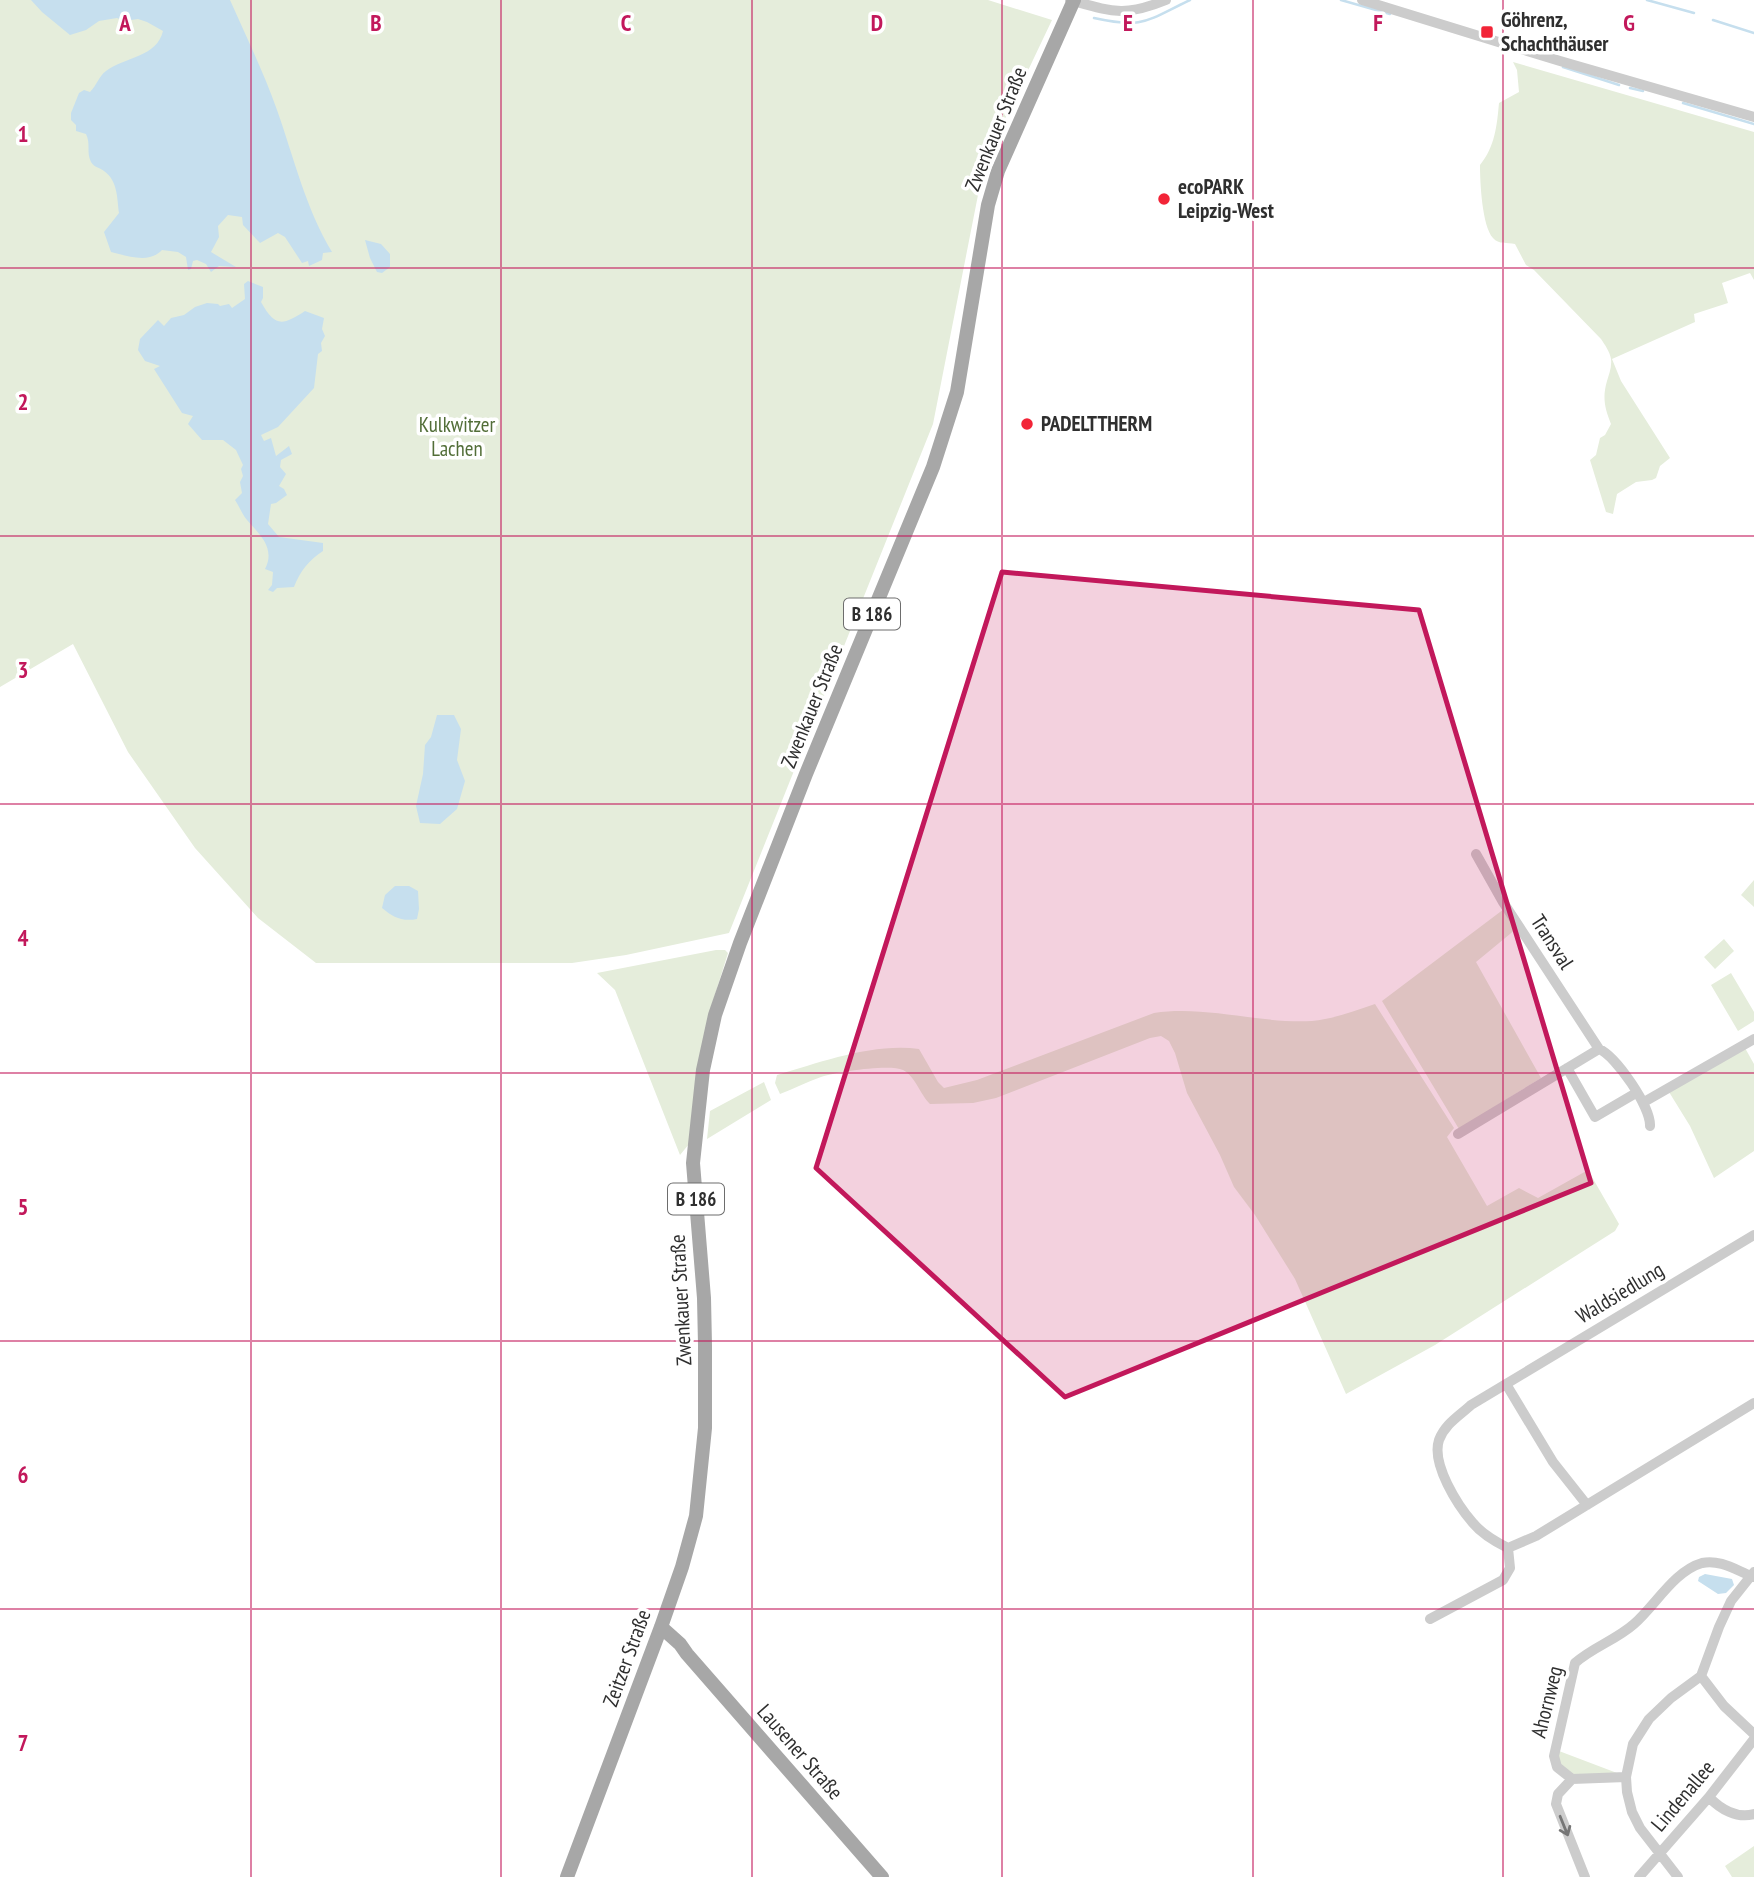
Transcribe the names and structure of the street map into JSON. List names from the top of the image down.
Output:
{
  "streets": {
    "main road": [
      "Zwenkauer Straße",
      "B 186",
      "Zeitzer Straße",
      "Lausener Straße"
    ],
    "street": [
      "Transval",
      "Waldsiedlung",
      "Ahornweg",
      "Lindenallee"
    ]
  },
  "crossings": [
    ["Zwenkauer Straße", "Zeitzer Straße"],
    ["Zeitzer Straße", "Lausener Straße"]
  ],
  "parks": ["Kulkwitzer Lachen"],
  "places": {
    "transit": ["Göhrenz, Schachthäuser"],
    "other": ["ecoPARK Leipzig-West", "PADELTTHERM"]
  },
  "grid": {
    "columns": [
      "A",
      "B",
      "C",
      "D",
      "E",
      "F",
      "G"
    ],
    "rows": [
      "1",
      "2",
      "3",
      "4",
      "5",
      "6",
      "7"
    ]
  }
}
